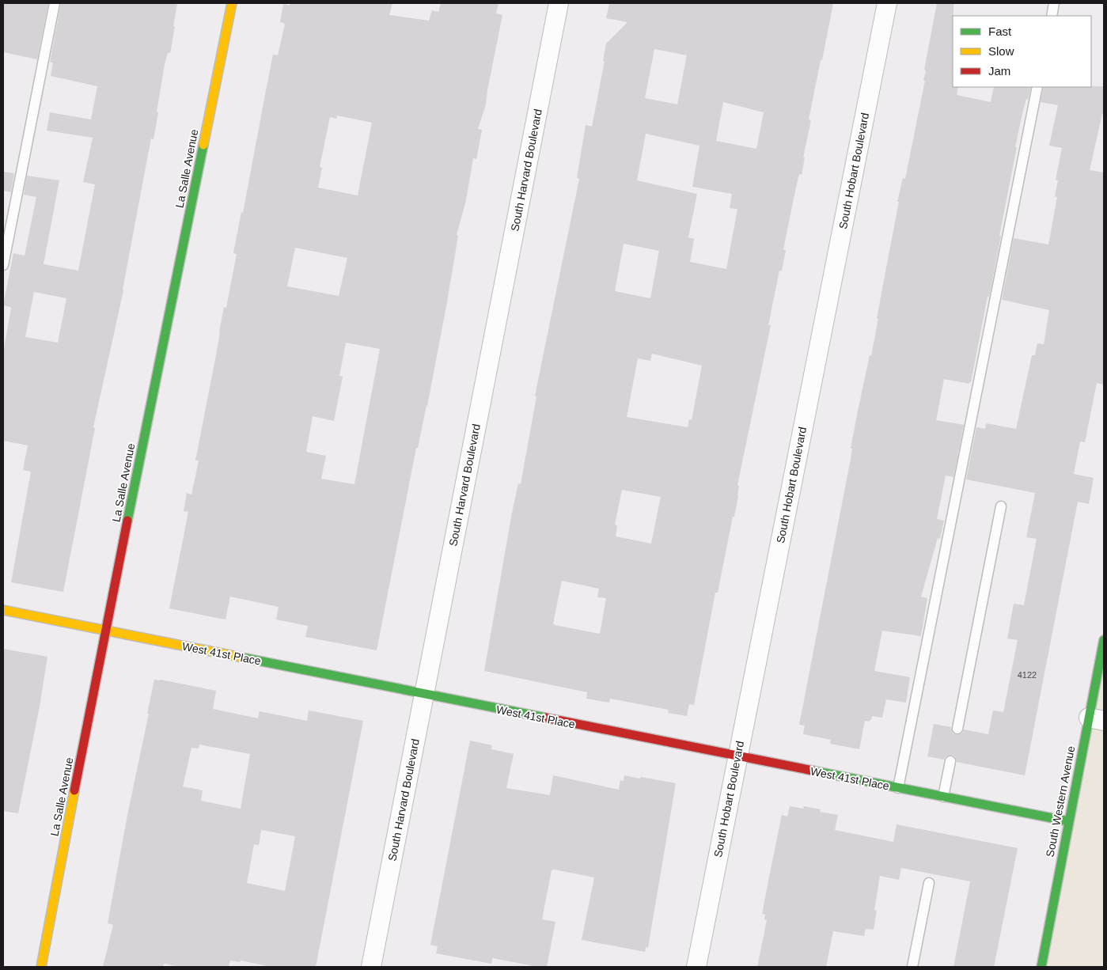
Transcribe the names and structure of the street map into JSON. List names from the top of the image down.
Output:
{
  "streets": {
    "street": [
      "La Salle Avenue",
      "South Harvard Boulevard",
      "South Hobart Boulevard",
      "West 41st Place",
      "South Western Avenue"
    ]
  },
  "crossings": [
    ["La Salle Avenue", "West 41st Place"],
    ["South Harvard Boulevard", "West 41st Place"],
    ["South Hobart Boulevard", "West 41st Place"],
    ["West 41st Place", "South Western Avenue"]
  ],
  "house_numbers": ["4122"],
  "legend": ["Fast", "Slow", "Jam"]
}
